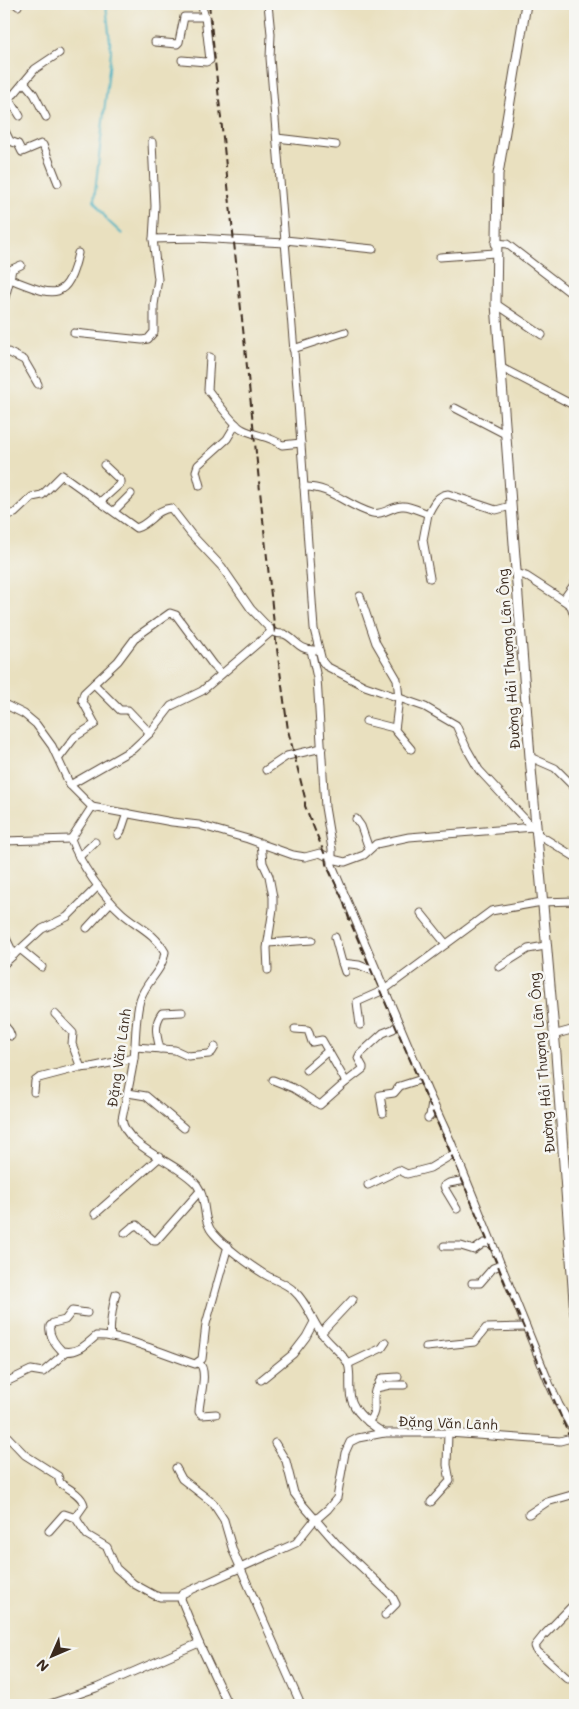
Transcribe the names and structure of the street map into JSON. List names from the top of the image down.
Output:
{
  "streets": {
    "street": ["Đường Hải Thượng Lãn Ông", "Đặng Văn Lãnh"]
  },
  "north": "bottom left"
}
